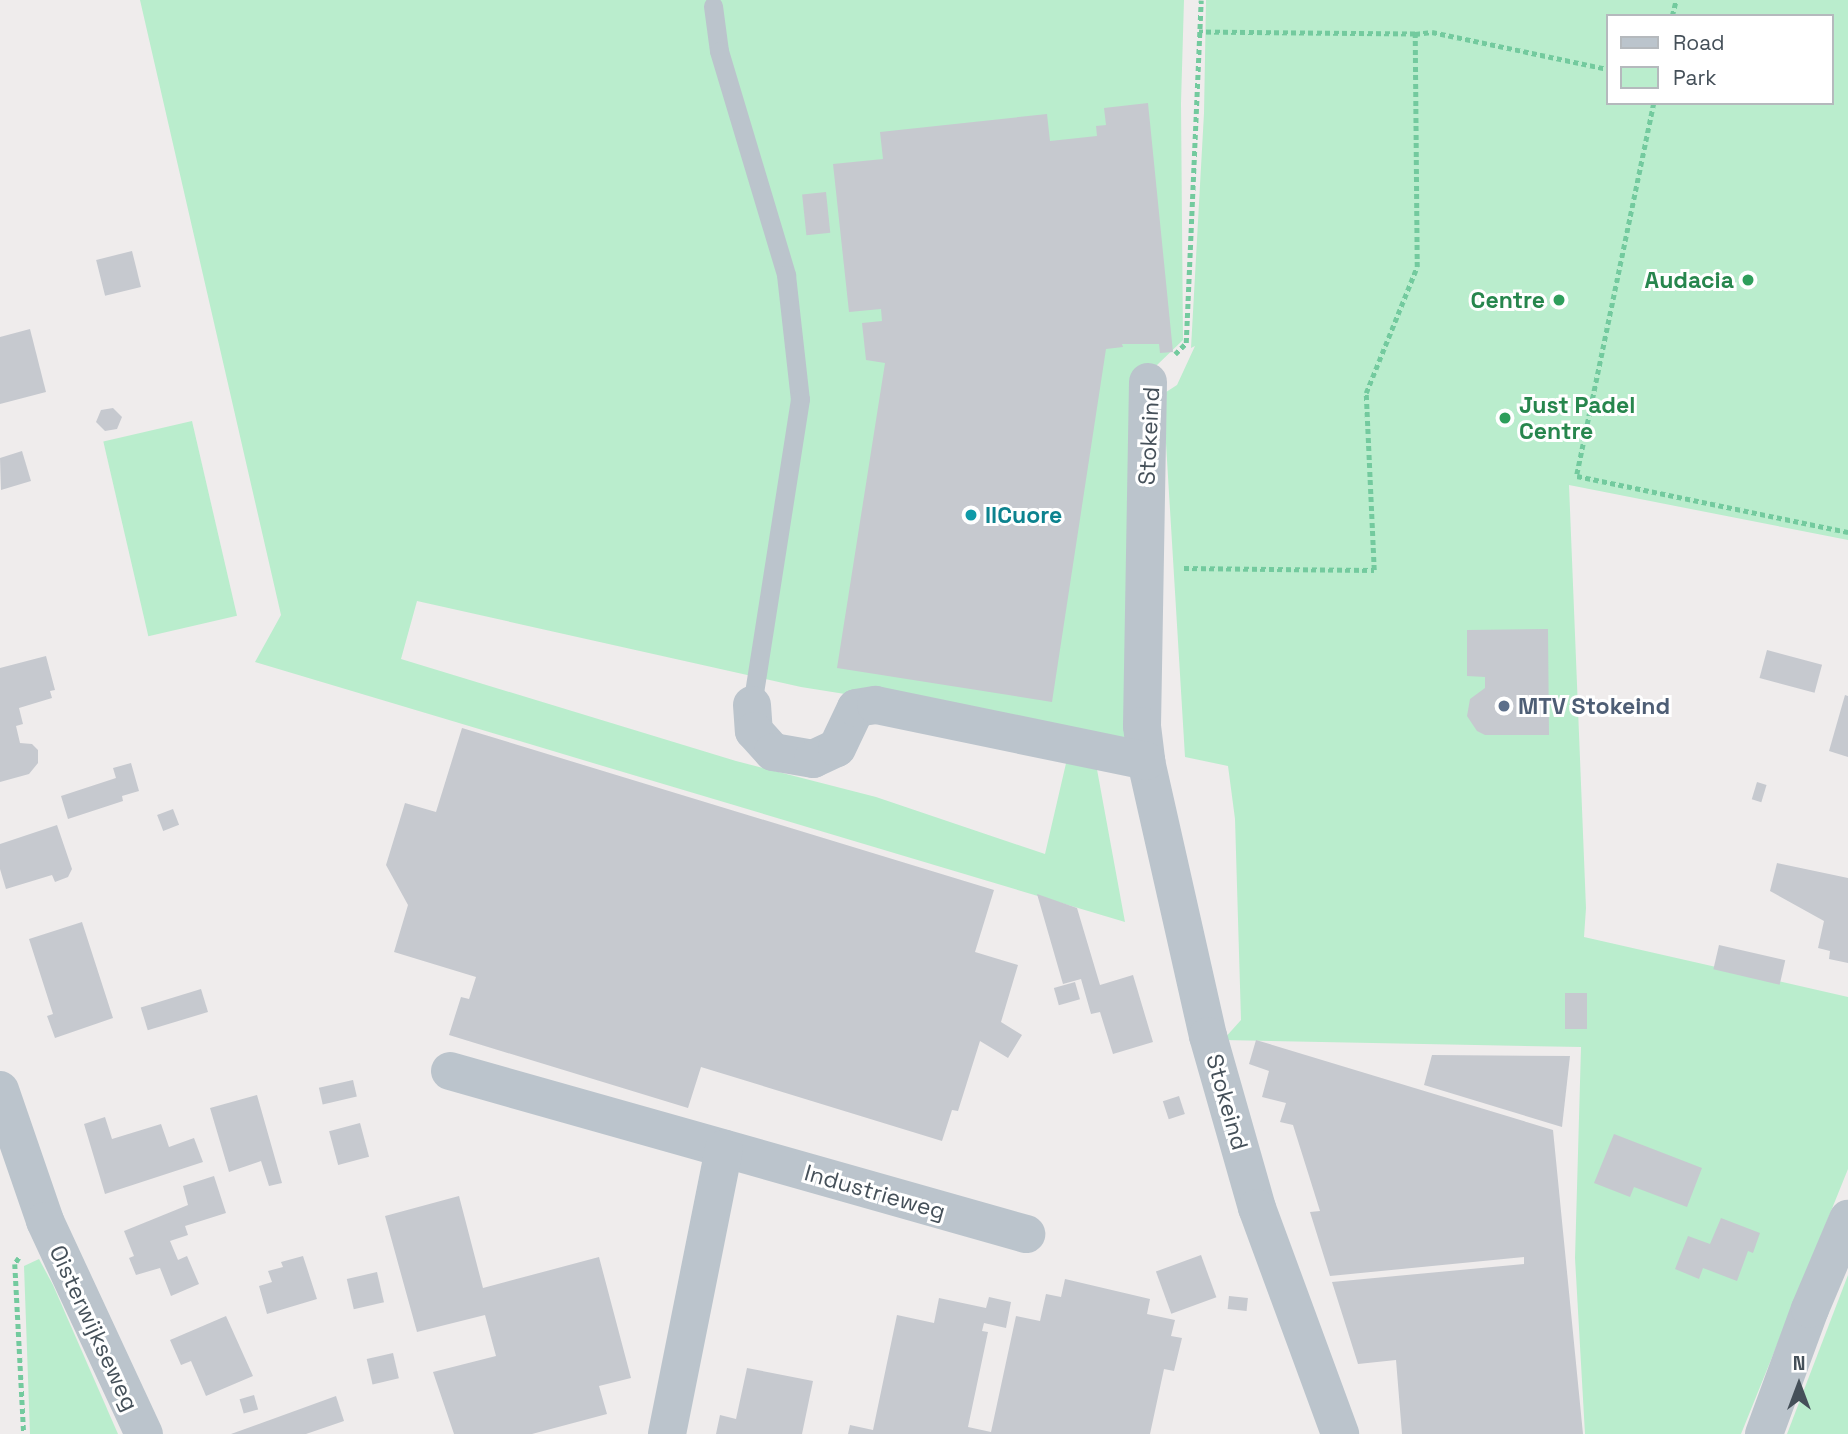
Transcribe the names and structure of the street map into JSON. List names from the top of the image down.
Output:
{
  "streets": {
    "street": ["Stokeind", "Industrieweg", "Oisterwijkseweg"]
  },
  "places": [
    "Audacia",
    "Centre",
    "Just Padel Centre",
    "IlCuore",
    "MTV Stokeind"
  ],
  "legend": ["Road", "Park"],
  "north": "top"
}
